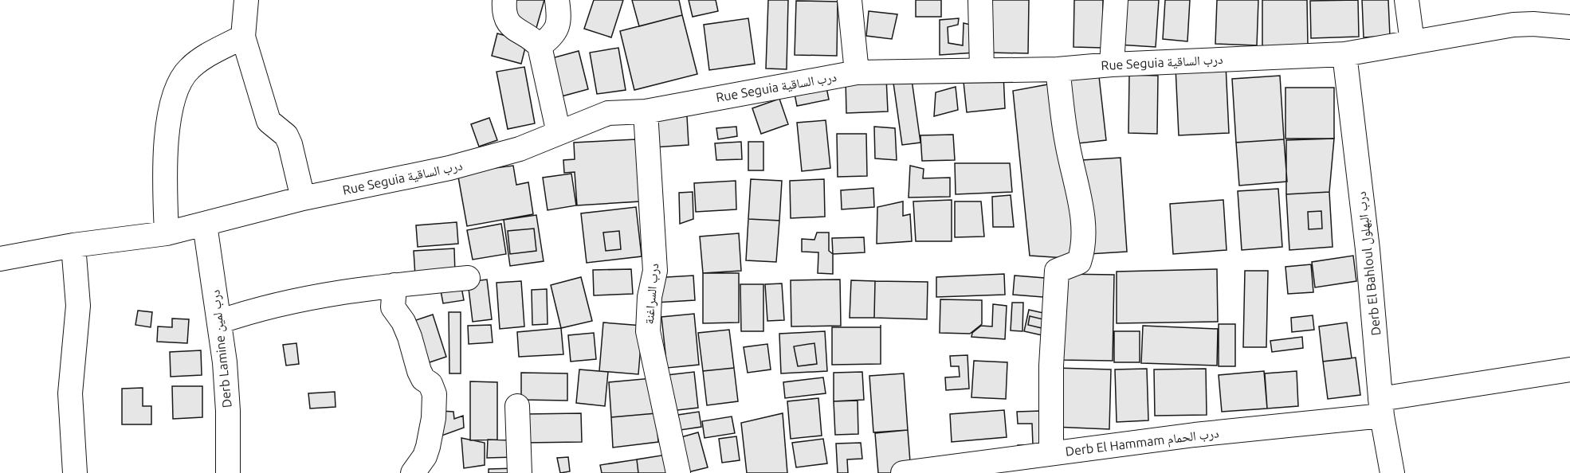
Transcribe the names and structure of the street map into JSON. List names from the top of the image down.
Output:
{
  "streets": {
    "street": [
      "Rue Seguia درب الساقية",
      "Derb El Bahloul درب البهلول",
      "درب السراغنة",
      "Derb Lamine درب لمين",
      "Derb El Hammam درب الحمام"
    ]
  },
  "crossings": [
    ["Rue Seguia درب الساقية", "Derb El Bahloul درب البهلول"],
    ["Rue Seguia درب الساقية", "درب السراغنة"],
    ["Rue Seguia درب الساقية", "Derb Lamine درب لمين"],
    ["Derb El Bahloul درب البهلول", "Derb El Hammam درب الحمام"]
  ]
}
